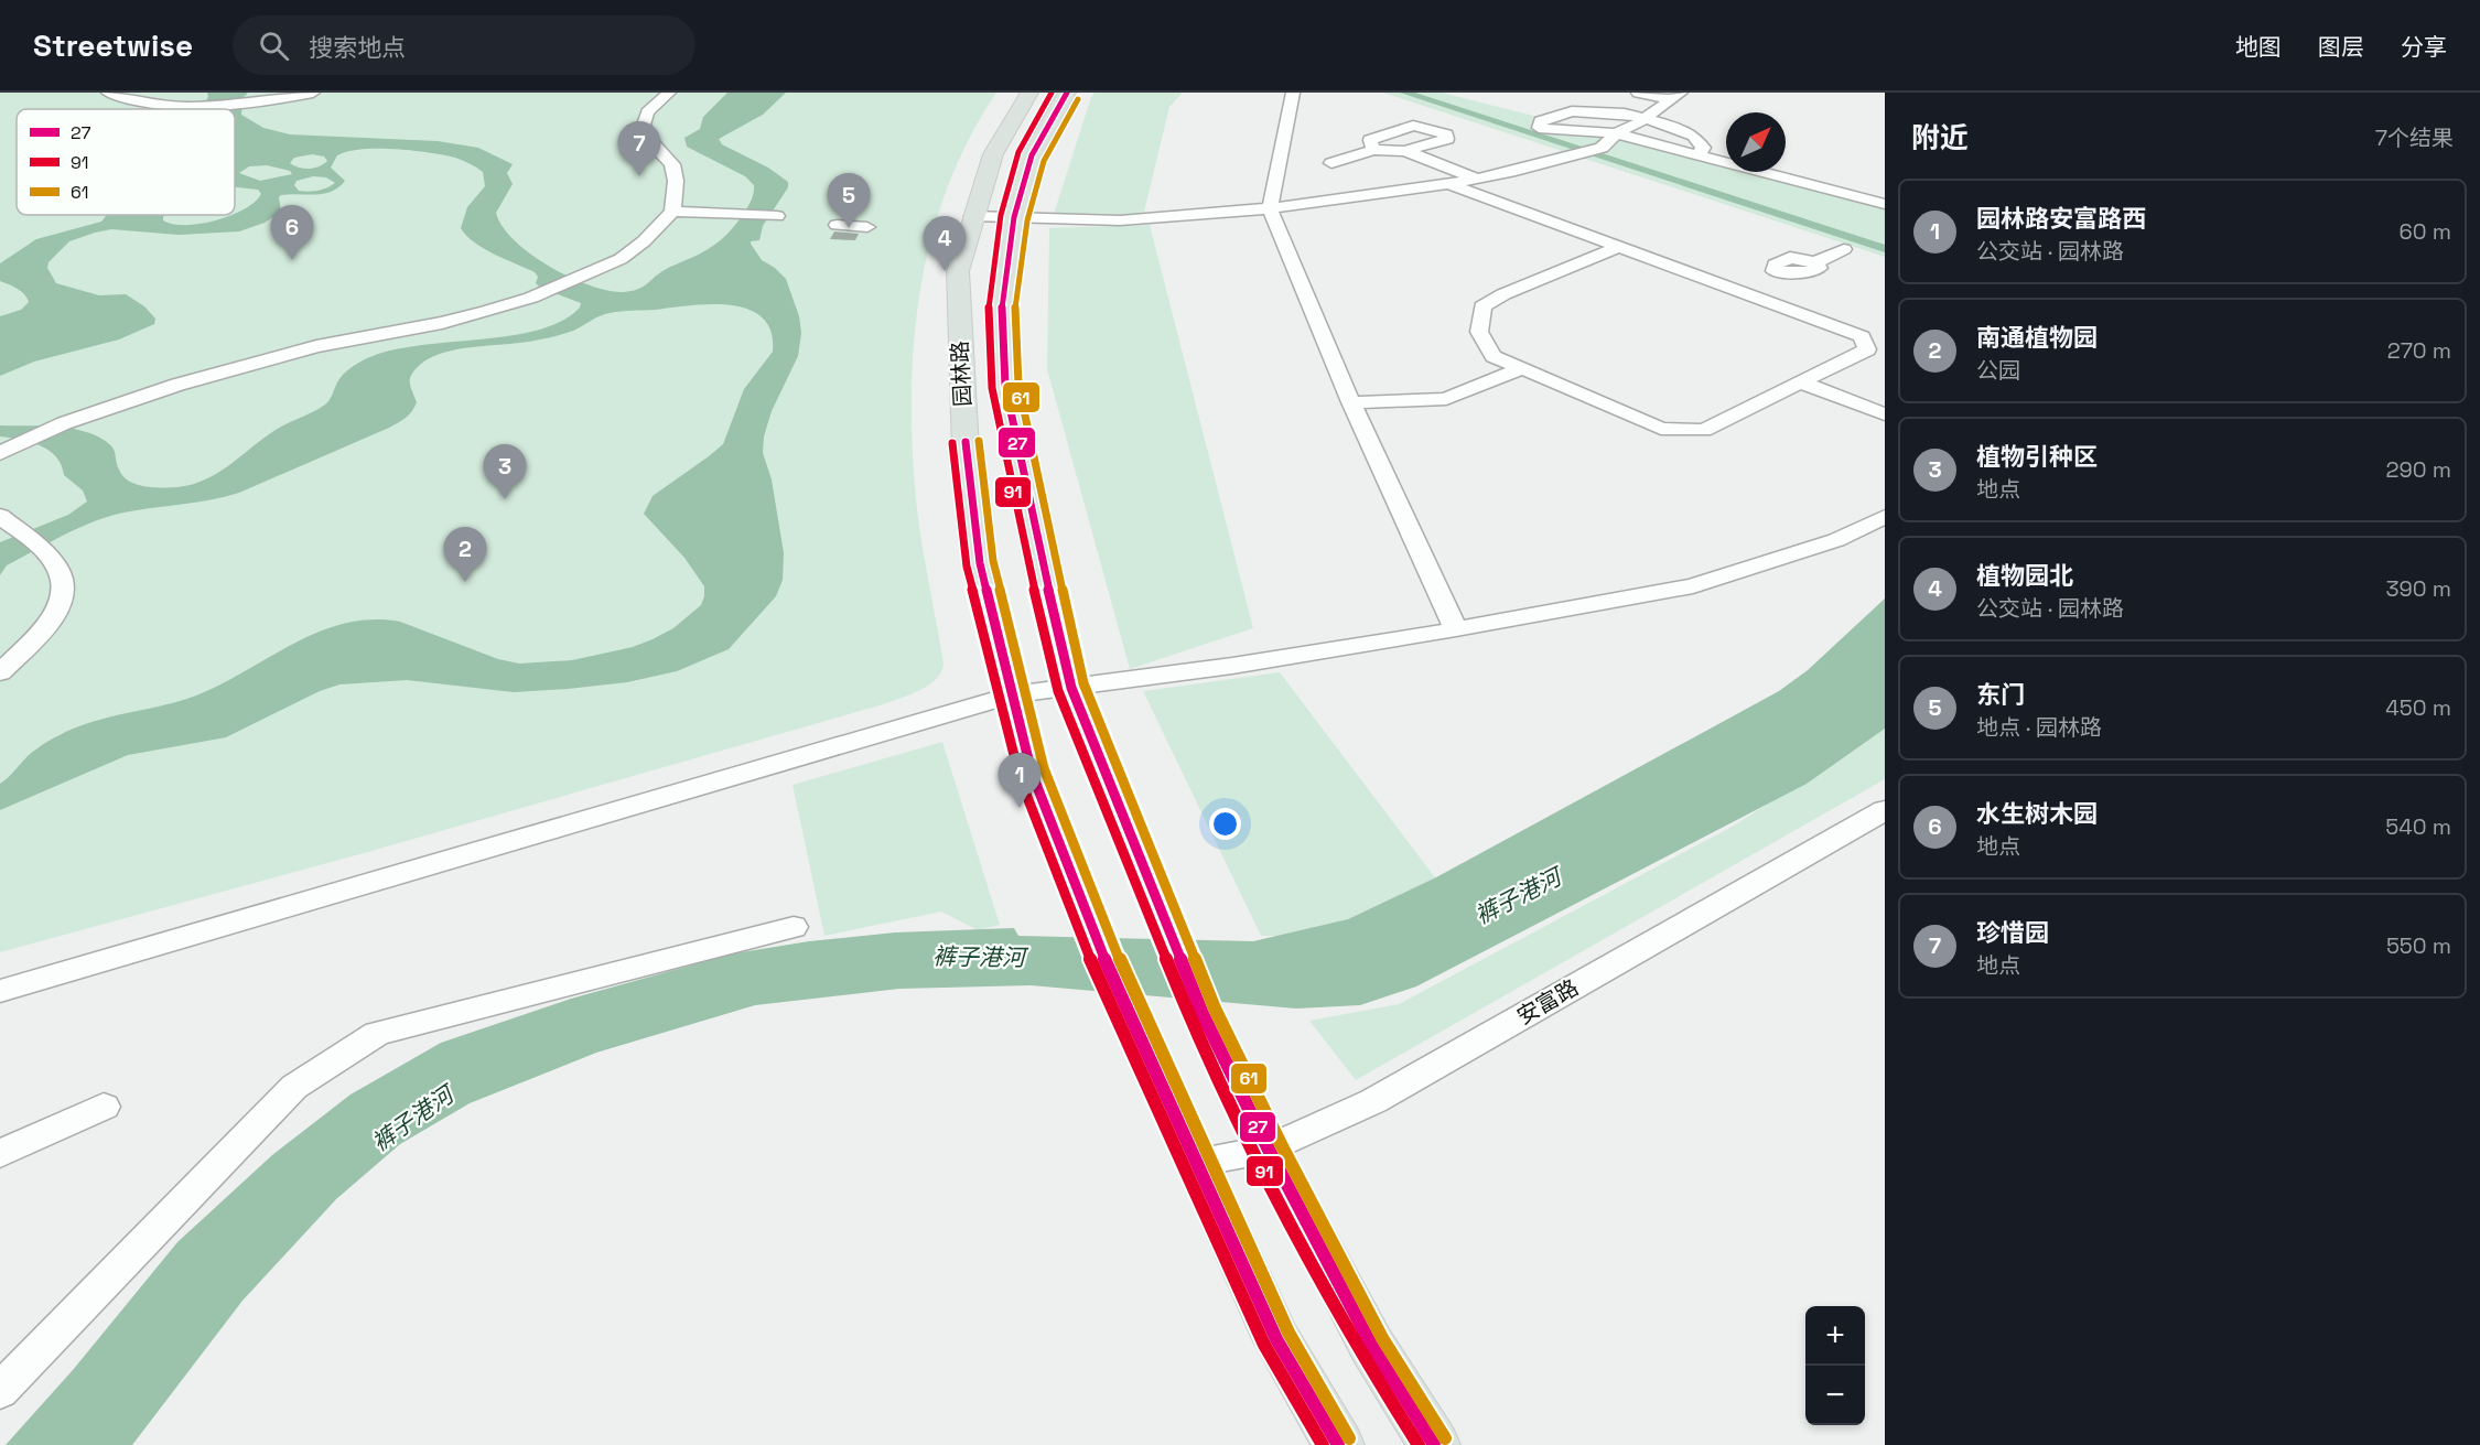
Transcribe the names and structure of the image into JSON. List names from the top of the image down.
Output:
{
  "streets": {
    "main road": ["园林路"],
    "street": ["安富路"]
  },
  "crossings": [
    ["园林路", "安富路"]
  ],
  "water": ["裤子港河"],
  "lines": ["transit line 27", "transit line 91", "transit line 61"],
  "legend": ["27", "91", "61"],
  "north": "top right",
  "page": {
    "header": "Streetwise",
    "search": "搜索地点",
    "nav": ["地图", "图层", "分享"],
    "heading": ["附近", "7个结果"],
    "pins": [
      "7",
      "5",
      "6",
      "4",
      "3",
      "2",
      "1"
    ],
    "list": [
      {
        "mark": "1",
        "name": "园林路安富路西",
        "note": "公交站 · 园林路",
        "value": "60 m"
      },
      {
        "mark": "2",
        "name": "南通植物园",
        "note": "公园",
        "value": "270 m"
      },
      {
        "mark": "3",
        "name": "植物引种区",
        "note": "地点",
        "value": "290 m"
      },
      {
        "mark": "4",
        "name": "植物园北",
        "note": "公交站 · 园林路",
        "value": "390 m"
      },
      {
        "mark": "5",
        "name": "东门",
        "note": "地点 · 园林路",
        "value": "450 m"
      },
      {
        "mark": "6",
        "name": "水生树木园",
        "note": "地点",
        "value": "540 m"
      },
      {
        "mark": "7",
        "name": "珍惜园",
        "note": "地点",
        "value": "550 m"
      }
    ],
    "map_buttons": ["+", "−"]
  }
}
